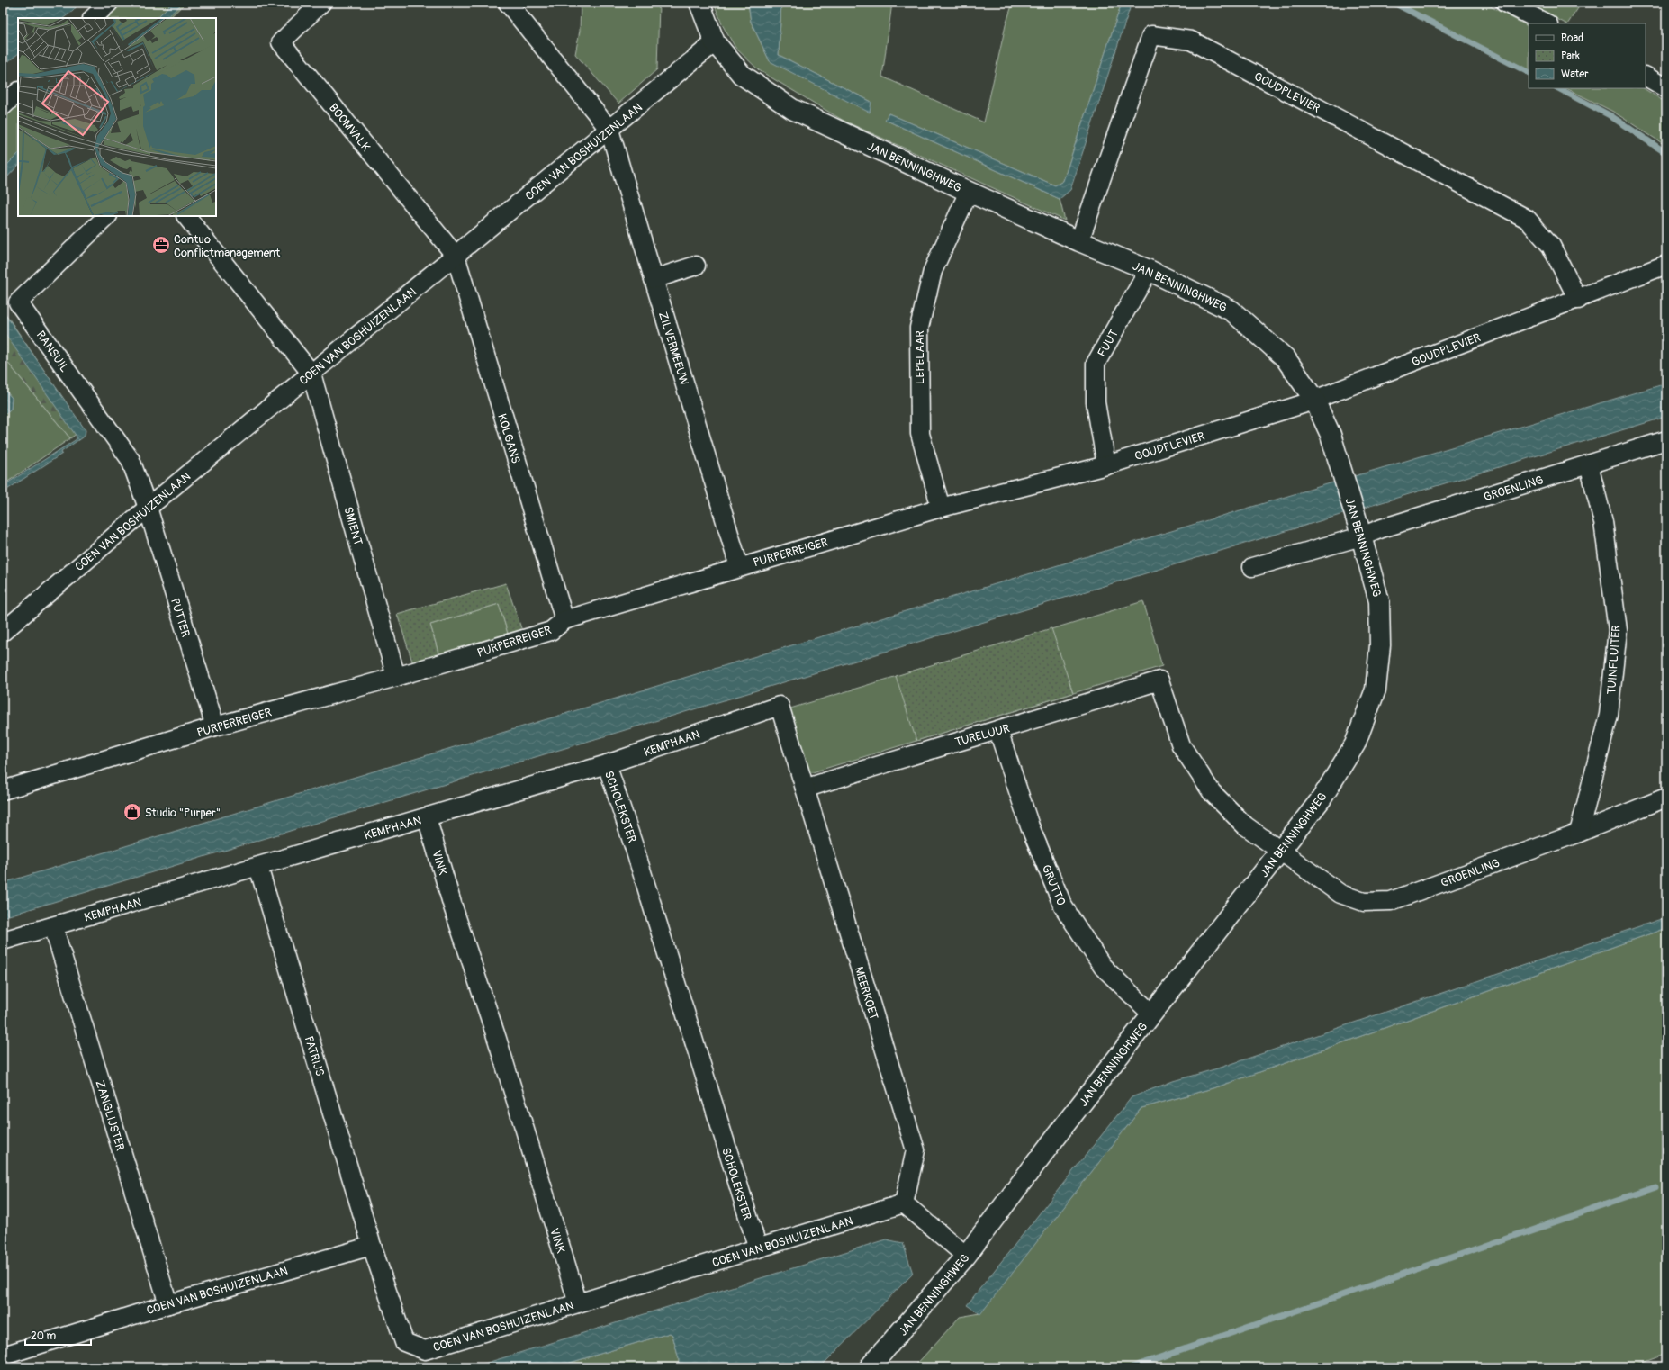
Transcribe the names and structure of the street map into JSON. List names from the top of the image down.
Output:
{
  "streets": {
    "street": [
      "GOUDPLEVIER",
      "BOOMVALK",
      "COEN VAN BOSHUIZENLAAN",
      "JAN BENNINGHWEG",
      "FUUT",
      "ZILVERMEEUW",
      "RANSUIL",
      "LEPELAAR",
      "KOLGANS",
      "GROENLING",
      "SMIENT",
      "PURPERREIGER",
      "PUTTER",
      "TUINFLUITER",
      "TURELUUR",
      "KEMPHAAN",
      "SCHOLEKSTER",
      "VINK",
      "GRUTTO",
      "MEERKOET",
      "PATRIJS",
      "ZANGLIJSTER"
    ]
  },
  "crossings": [
    ["GOUDPLEVIER", "JAN BENNINGHWEG"],
    ["GOUDPLEVIER", "FUUT"],
    ["GOUDPLEVIER", "PURPERREIGER"],
    ["BOOMVALK", "COEN VAN BOSHUIZENLAAN"],
    ["BOOMVALK", "KOLGANS"],
    ["COEN VAN BOSHUIZENLAAN", "JAN BENNINGHWEG"],
    ["COEN VAN BOSHUIZENLAAN", "ZILVERMEEUW"],
    ["COEN VAN BOSHUIZENLAAN", "RANSUIL"],
    ["COEN VAN BOSHUIZENLAAN", "KOLGANS"],
    ["COEN VAN BOSHUIZENLAAN", "SMIENT"],
    ["COEN VAN BOSHUIZENLAAN", "PUTTER"],
    ["COEN VAN BOSHUIZENLAAN", "SCHOLEKSTER"],
    ["COEN VAN BOSHUIZENLAAN", "VINK"],
    ["COEN VAN BOSHUIZENLAAN", "MEERKOET"],
    ["COEN VAN BOSHUIZENLAAN", "PATRIJS"],
    ["COEN VAN BOSHUIZENLAAN", "ZANGLIJSTER"],
    ["JAN BENNINGHWEG", "FUUT"],
    ["JAN BENNINGHWEG", "LEPELAAR"],
    ["JAN BENNINGHWEG", "GROENLING"],
    ["JAN BENNINGHWEG", "GRUTTO"],
    ["FUUT", "PURPERREIGER"],
    ["ZILVERMEEUW", "PURPERREIGER"],
    ["RANSUIL", "PUTTER"],
    ["LEPELAAR", "PURPERREIGER"],
    ["KOLGANS", "PURPERREIGER"],
    ["GROENLING", "TUINFLUITER"],
    ["GROENLING", "TURELUUR"],
    ["SMIENT", "PURPERREIGER"],
    ["PURPERREIGER", "PUTTER"],
    ["TURELUUR", "GRUTTO"],
    ["TURELUUR", "MEERKOET"],
    ["KEMPHAAN", "SCHOLEKSTER"],
    ["KEMPHAAN", "VINK"],
    ["KEMPHAAN", "MEERKOET"],
    ["KEMPHAAN", "PATRIJS"],
    ["KEMPHAAN", "ZANGLIJSTER"]
  ],
  "places": {
    "office": ["Contuo Conflictmanagement"],
    "shop": ["Studio \"Purper\""]
  },
  "legend": ["Road", "Park", "Water"],
  "scale_bar": "20 m"
}
